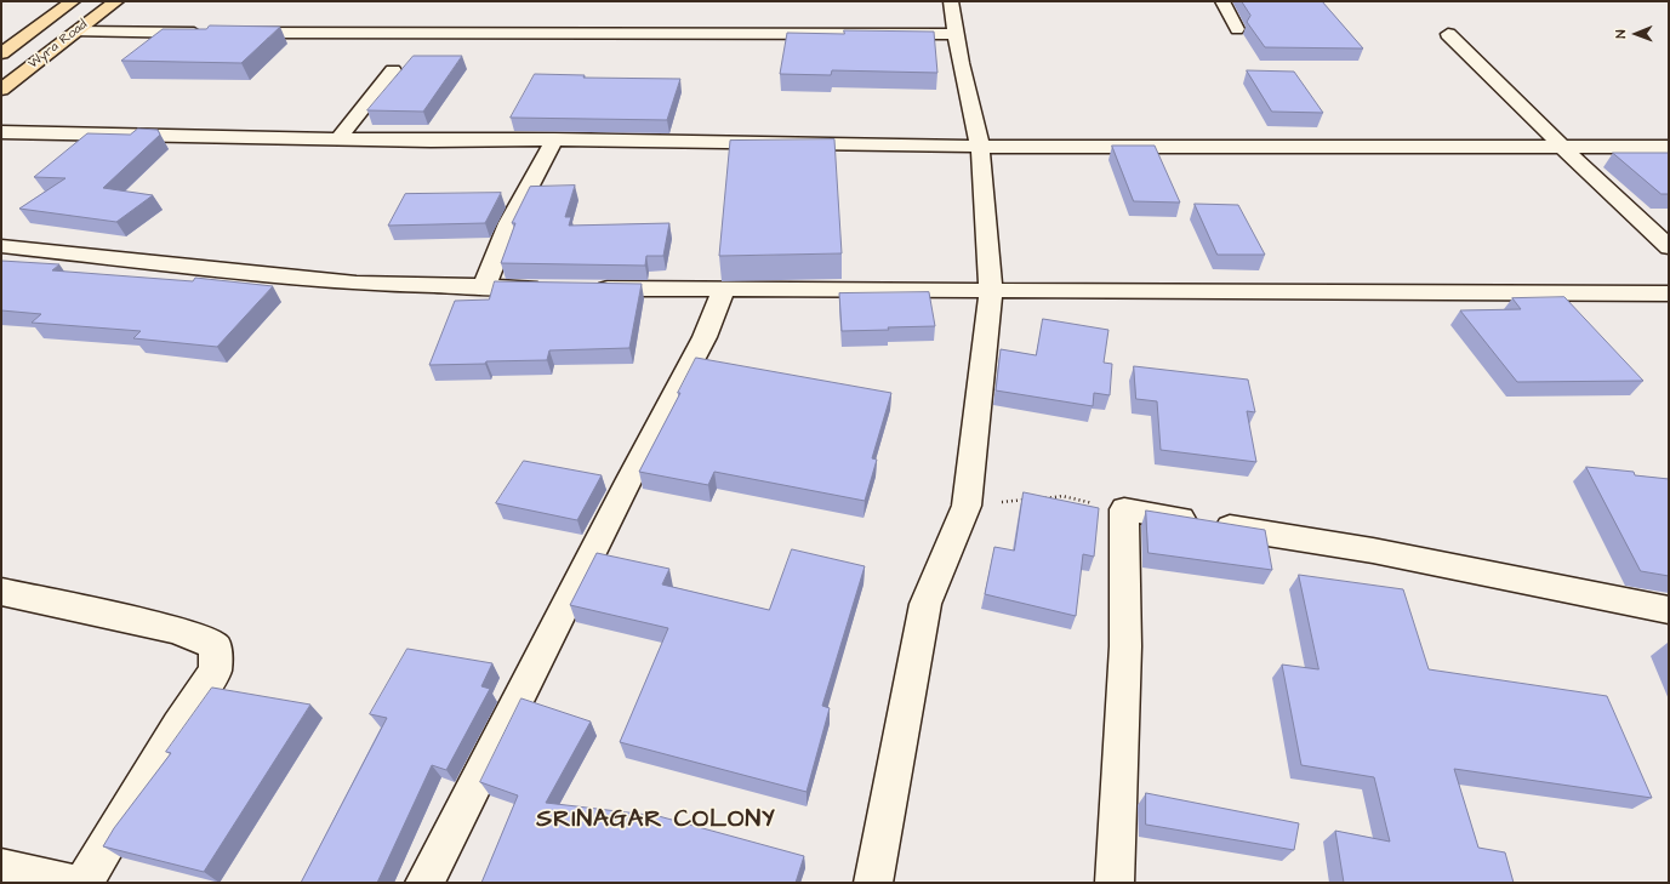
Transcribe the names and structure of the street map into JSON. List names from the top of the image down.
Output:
{
  "streets": {
    "main road": ["Wyra Road"]
  },
  "districts": ["SRINAGAR COLONY"],
  "north": "left"
}
